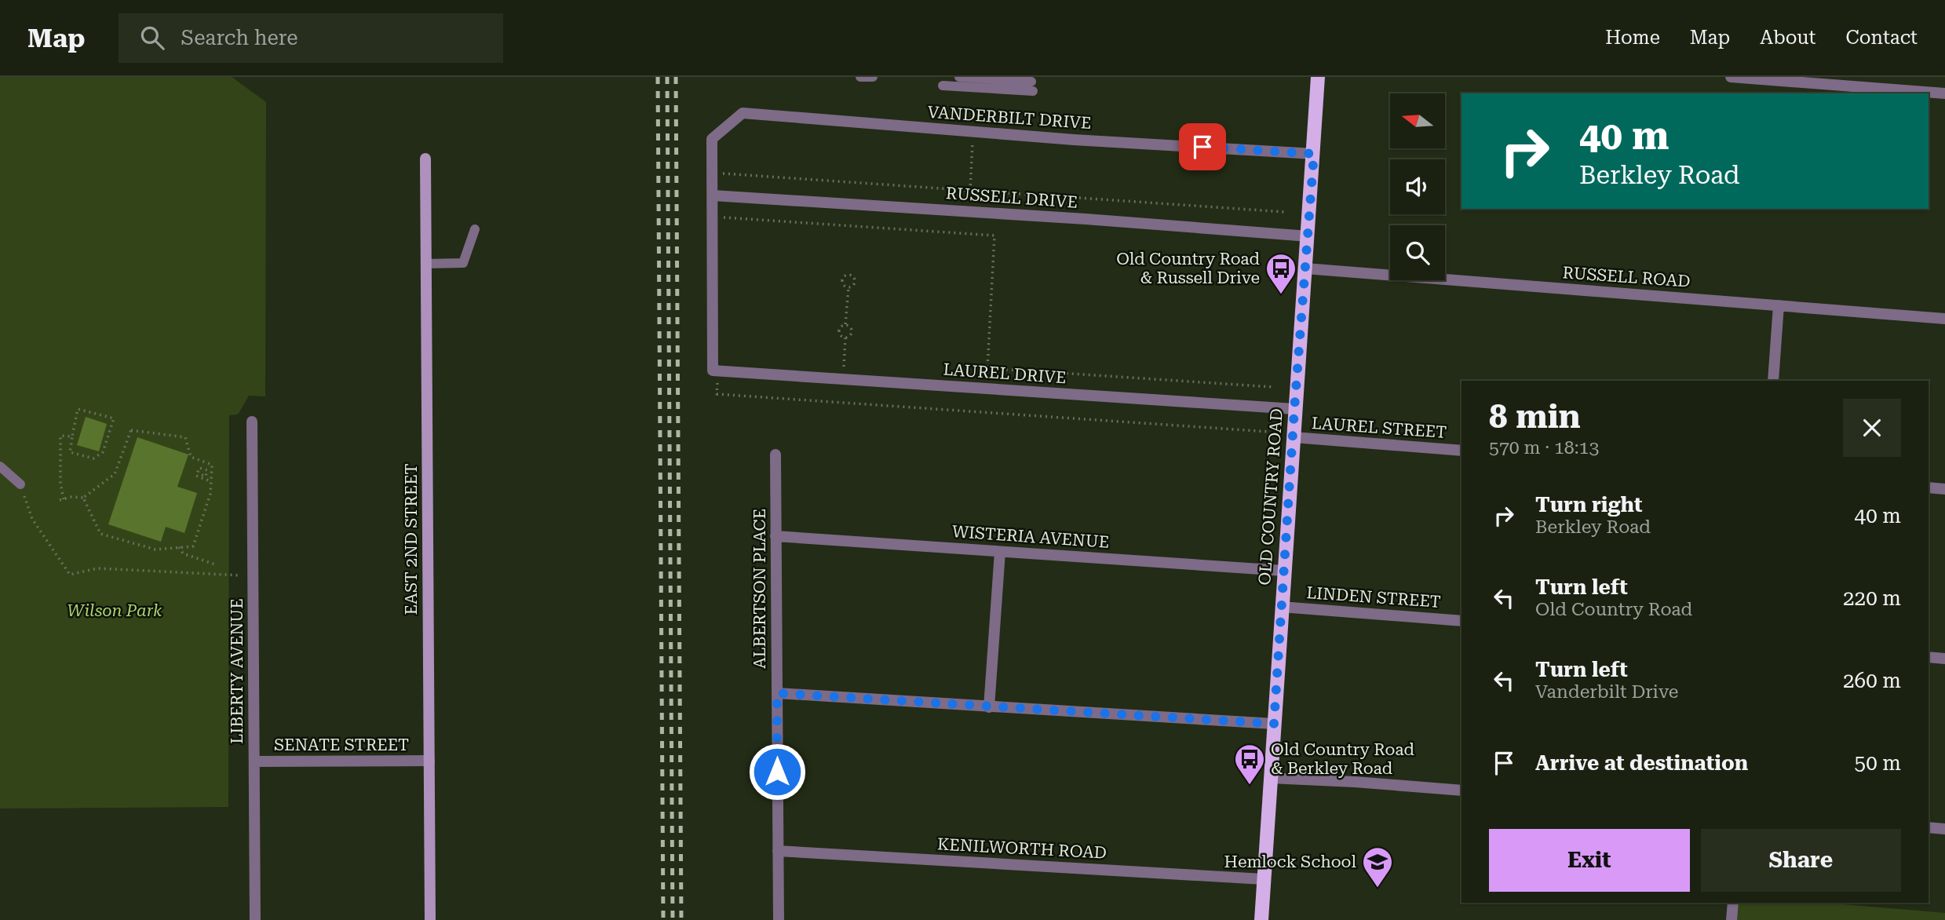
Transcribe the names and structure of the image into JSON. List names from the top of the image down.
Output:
{
  "streets": {
    "main road": ["OLD COUNTRY ROAD"],
    "street": [
      "VANDERBILT DRIVE",
      "RUSSELL DRIVE",
      "RUSSELL ROAD",
      "LAUREL DRIVE",
      "LAUREL STREET",
      "WISTERIA AVENUE",
      "EAST 2ND STREET",
      "ALBERTSON PLACE",
      "LINDEN STREET",
      "LIBERTY AVENUE",
      "SENATE STREET",
      "KENILWORTH ROAD"
    ]
  },
  "crossings": [
    ["VANDERBILT DRIVE", "RUSSELL DRIVE"],
    ["VANDERBILT DRIVE", "OLD COUNTRY ROAD"],
    ["RUSSELL DRIVE", "OLD COUNTRY ROAD"],
    ["RUSSELL ROAD", "OLD COUNTRY ROAD"],
    ["LAUREL DRIVE", "OLD COUNTRY ROAD"],
    ["LAUREL STREET", "OLD COUNTRY ROAD"],
    ["OLD COUNTRY ROAD", "WISTERIA AVENUE"],
    ["OLD COUNTRY ROAD", "LINDEN STREET"],
    ["OLD COUNTRY ROAD", "KENILWORTH ROAD"],
    ["WISTERIA AVENUE", "ALBERTSON PLACE"],
    ["EAST 2ND STREET", "SENATE STREET"],
    ["ALBERTSON PLACE", "KENILWORTH ROAD"],
    ["LIBERTY AVENUE", "SENATE STREET"]
  ],
  "parks": ["Wilson Park"],
  "places": {
    "bus stop": ["Old Country Road & Russell Drive", "Old Country Road & Berkley Road"],
    "school or university": ["Hemlock School"]
  },
  "north": "left",
  "page": {
    "header": "Map",
    "search": "Search here",
    "nav": [
      "Home",
      "Map",
      "About",
      "Contact"
    ],
    "turn": ["40 m", "Berkley Road"],
    "heading": ["8 min", "570 m · 18:13"],
    "list": [
      {
        "name": "Turn right",
        "note": "Berkley Road",
        "value": "40 m"
      },
      {
        "name": "Turn left",
        "note": "Old Country Road",
        "value": "220 m"
      },
      {
        "name": "Turn left",
        "note": "Vanderbilt Drive",
        "value": "260 m"
      },
      {
        "name": "Arrive at destination",
        "value": "50 m"
      }
    ],
    "buttons": ["Exit", "Share"]
  }
}
